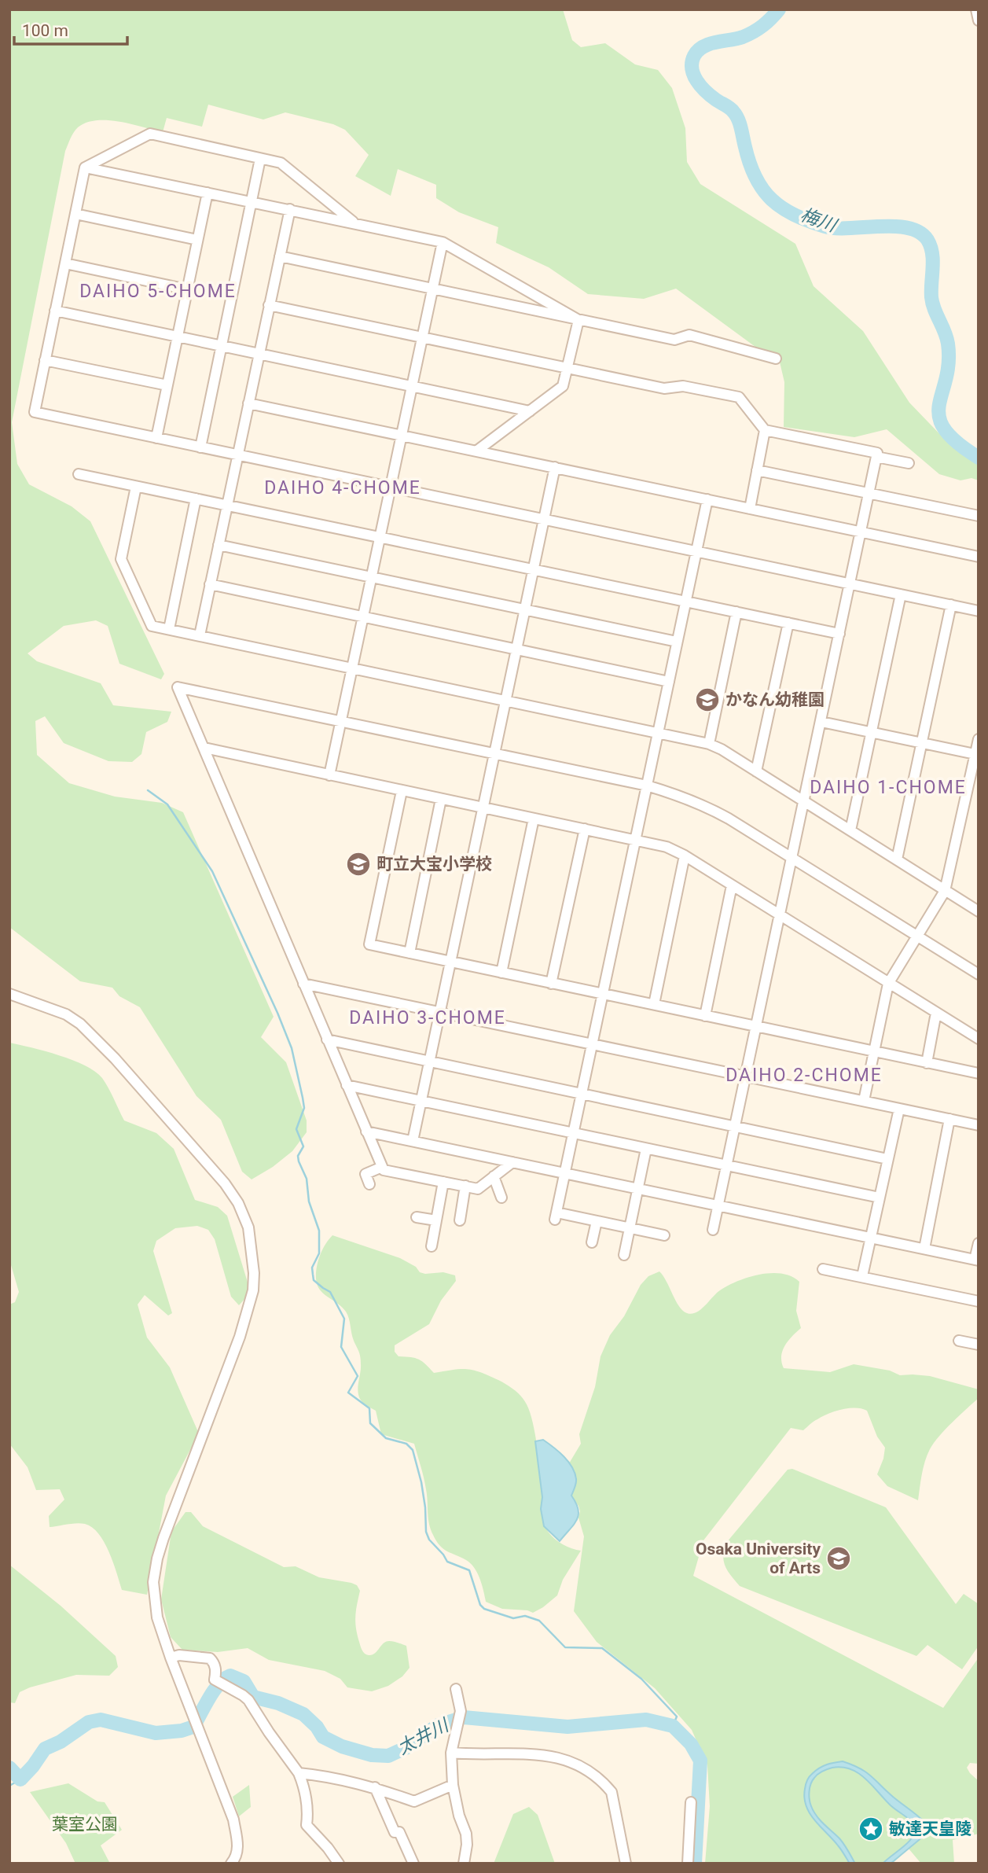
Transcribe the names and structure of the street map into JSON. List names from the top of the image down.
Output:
{
  "districts": [
    "DAIHO 5-CHOME",
    "DAIHO 4-CHOME",
    "DAIHO 1-CHOME",
    "DAIHO 3-CHOME",
    "DAIHO 2-CHOME"
  ],
  "water": ["梅川", "太井川"],
  "parks": ["葉室公園"],
  "places": {
    "school or university": ["かなん幼稚園", "町立大宝小学校", "Osaka University of Arts"],
    "place": ["敏達天皇陵"]
  },
  "scale_bar": "100 m"
}
